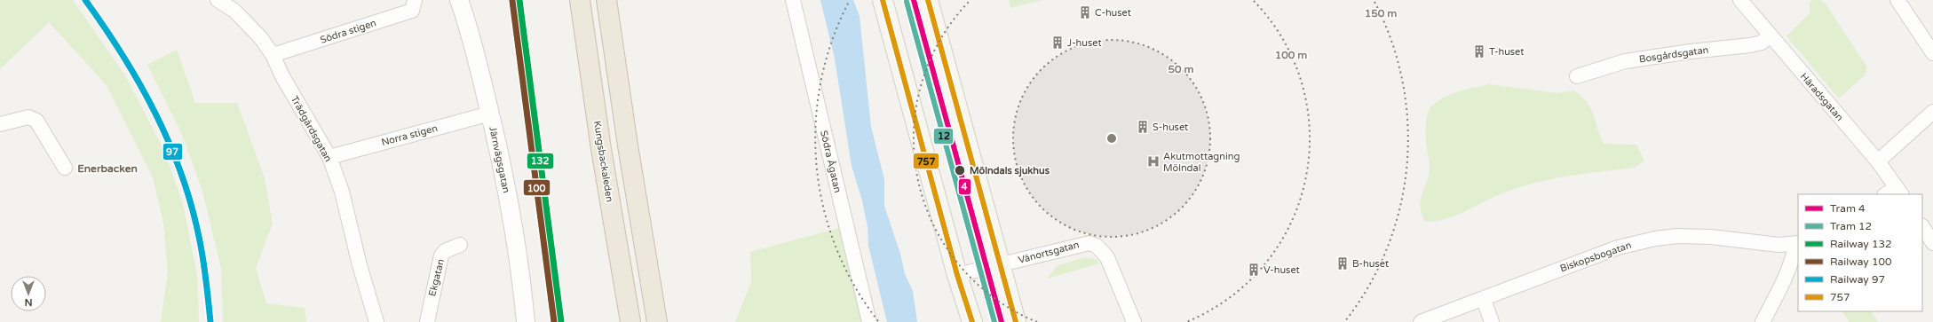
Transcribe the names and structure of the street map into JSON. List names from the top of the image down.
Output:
{
  "streets": {
    "highway": ["Kungsbackaleden"],
    "street": [
      "Södra stigen",
      "Bosgårdsgatan",
      "Häradsgatan",
      "Trädgårdsgatan",
      "Norra stigen",
      "Järnvägsgatan",
      "Södra Ågatan",
      "Vänortsgatan",
      "Biskopsbogatan",
      "Ekgatan"
    ]
  },
  "crossings": [
    ["Södra stigen", "Trädgårdsgatan"],
    ["Bosgårdsgatan", "Häradsgatan"],
    ["Trädgårdsgatan", "Norra stigen"],
    ["Norra stigen", "Järnvägsgatan"]
  ],
  "districts": ["Enerbacken"],
  "places": {
    "building": [
      "C-huset",
      "J-huset",
      "T-huset",
      "S-huset",
      "B-huset",
      "V-huset"
    ],
    "hospital": ["Akutmottagning Mölndal"],
    "other": ["Mölndals sjukhus"]
  },
  "lines": [
    "tram line 4",
    "rail line 132",
    "rail line 97",
    "transit line 757",
    "rail line 100",
    "tram line 12"
  ],
  "legend": [
    "Tram 4",
    "Tram 12",
    "Railway 132",
    "Railway 100",
    "Railway 97",
    "757"
  ],
  "north": "bottom",
  "rings": ["150 m", "100 m", "50 m"]
}
